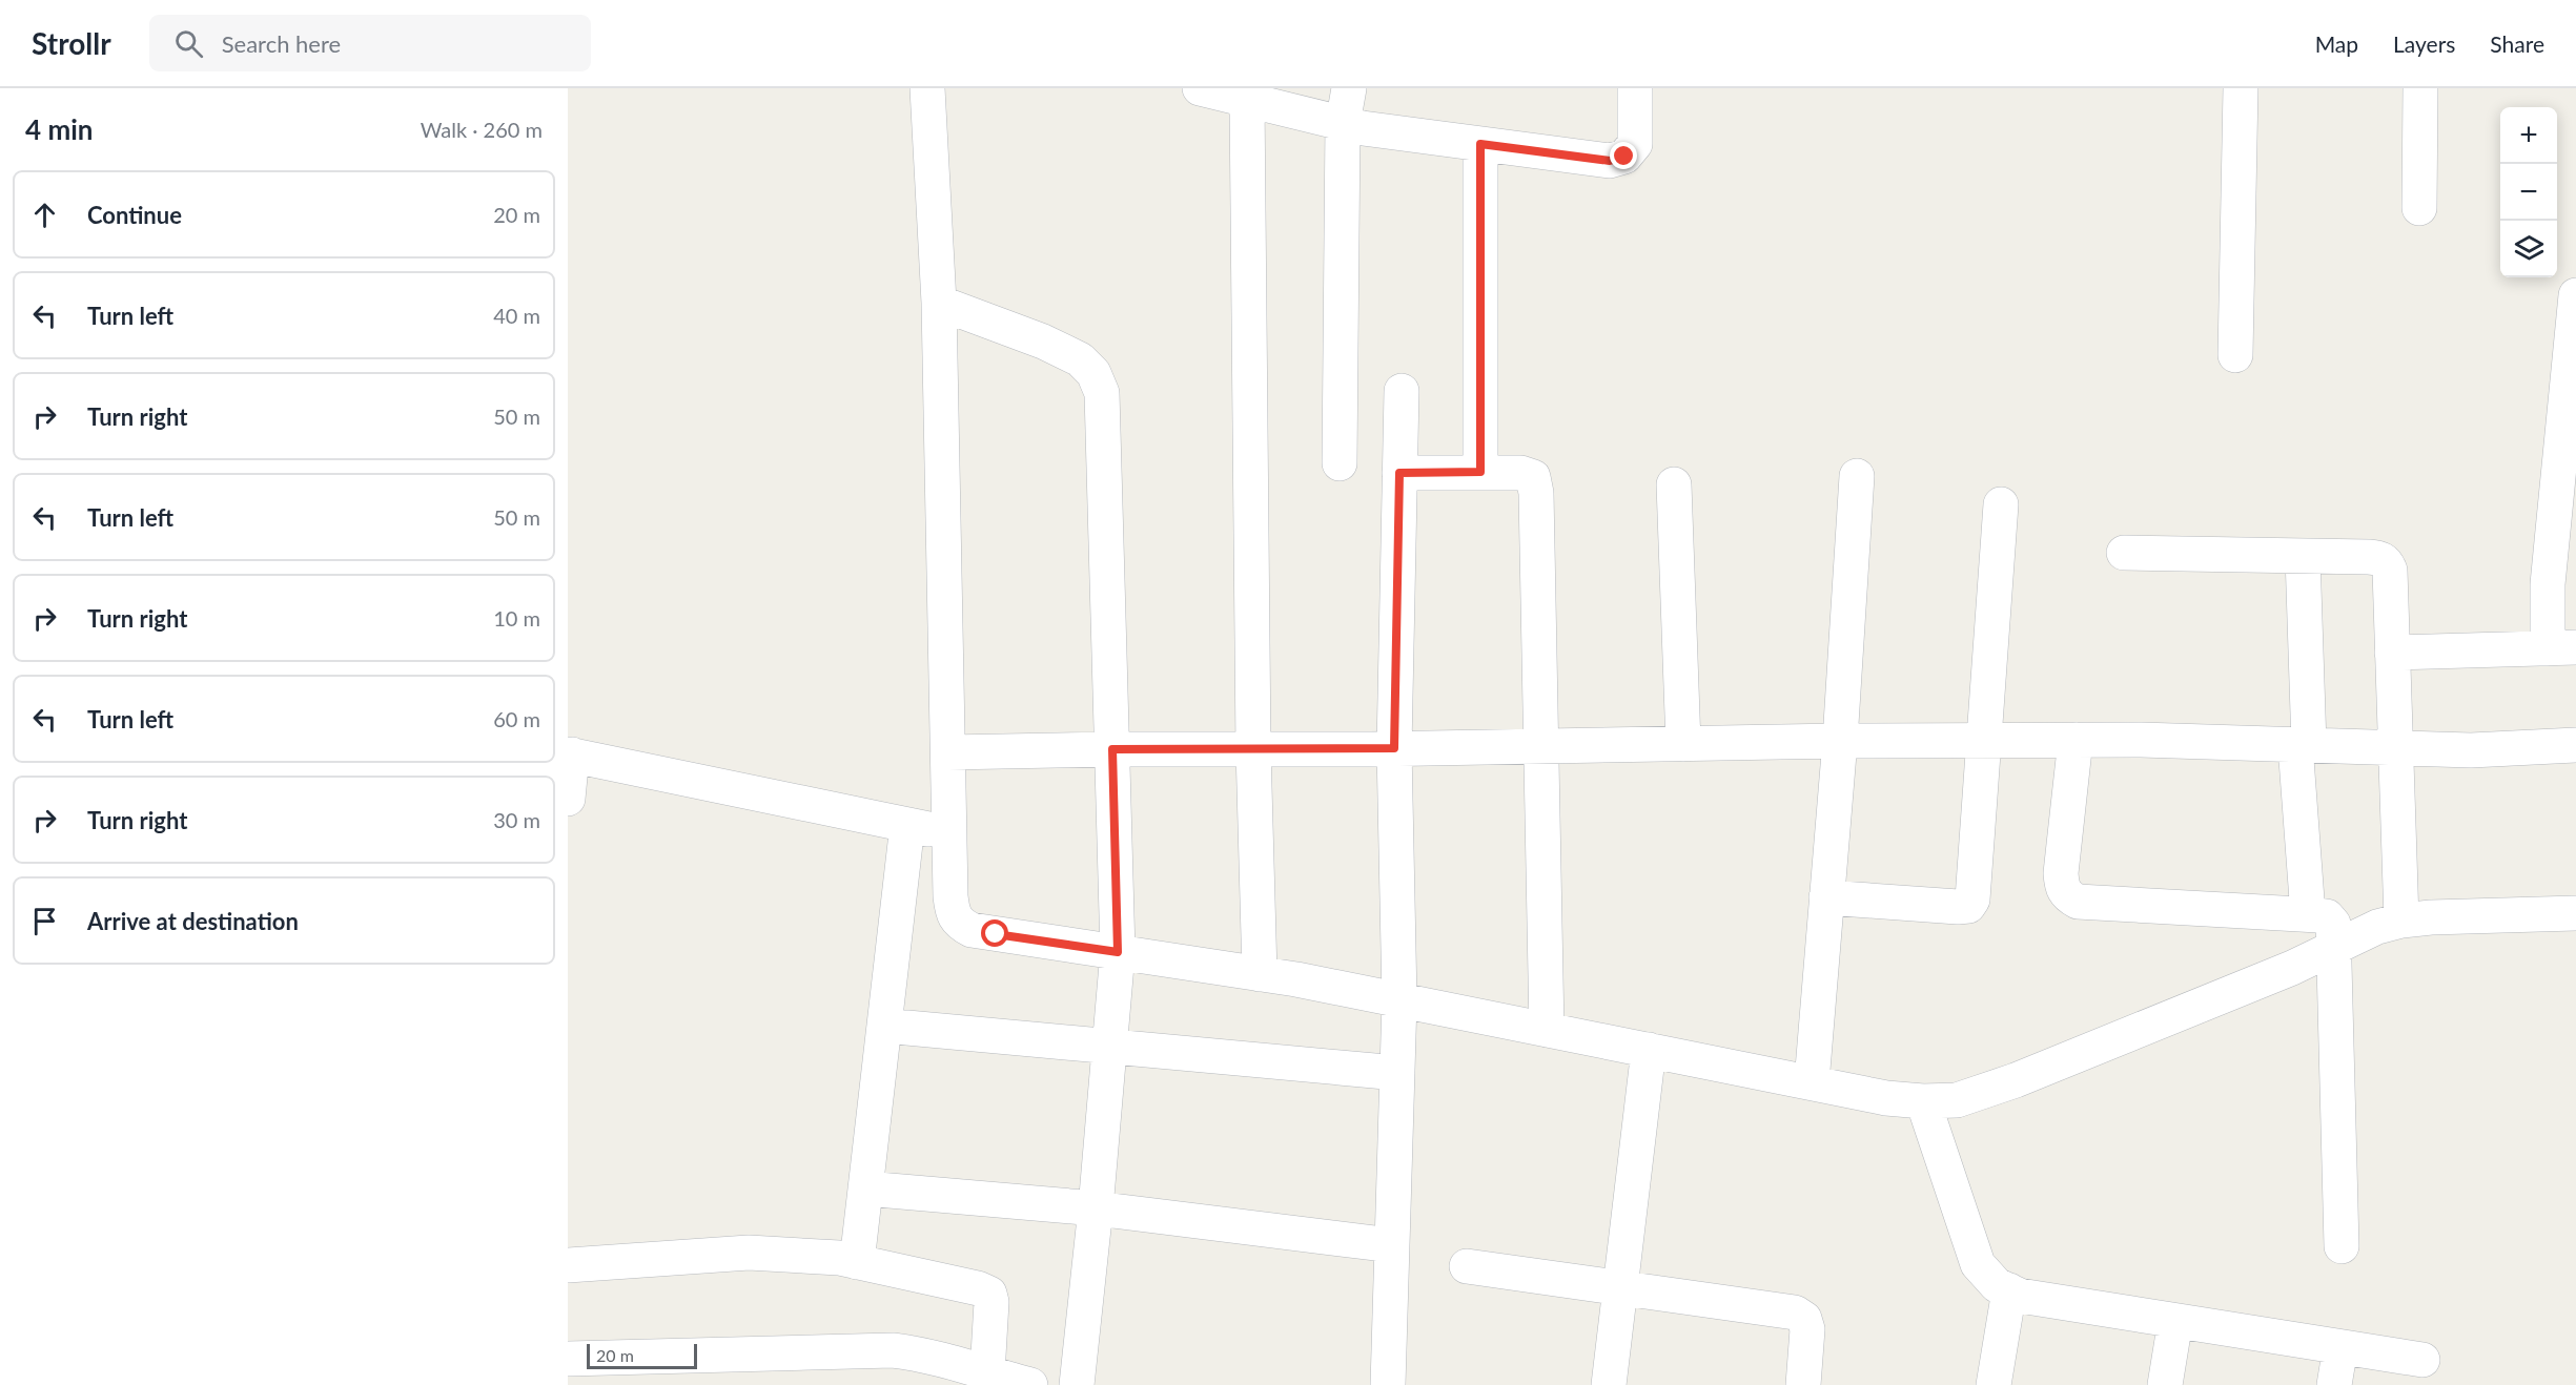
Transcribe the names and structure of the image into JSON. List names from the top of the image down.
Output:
{
  "scale_bar": "20 m",
  "page": {
    "header": "Strollr",
    "search": "Search here",
    "nav": ["Map", "Layers", "Share"],
    "heading": ["4 min", "Walk · 260 m"],
    "map_buttons": ["+", "−"],
    "list": [
      ["Continue", "20 m"],
      ["Turn left", "40 m"],
      ["Turn right", "50 m"],
      ["Turn left", "50 m"],
      ["Turn right", "10 m"],
      ["Turn left", "60 m"],
      ["Turn right", "30 m"],
      "Arrive at destination"
    ],
    "scale": "20 m"
  }
}
